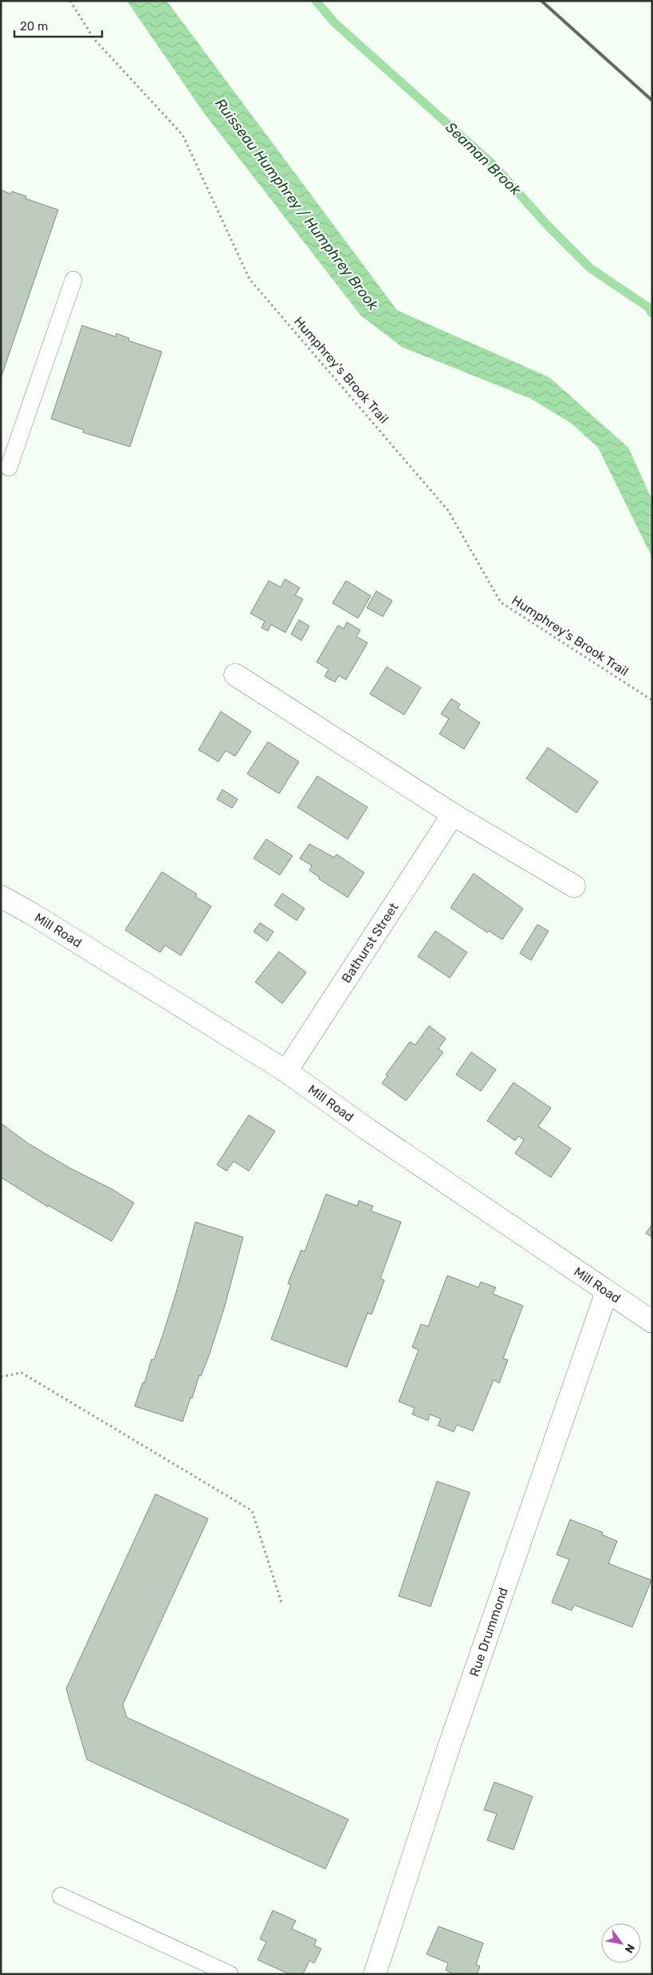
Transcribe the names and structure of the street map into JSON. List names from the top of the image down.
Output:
{
  "streets": {
    "street": ["Mill Road", "Bathurst Street", "Rue Drummond"],
    "path": ["Humphrey's Brook Trail"]
  },
  "crossings": [
    ["Mill Road", "Bathurst Street"],
    ["Mill Road", "Rue Drummond"]
  ],
  "water": ["Seaman Brook", "Ruisseau Humphrey / Humphrey Brook"],
  "scale_bar": "20 m",
  "north": "bottom right"
}
